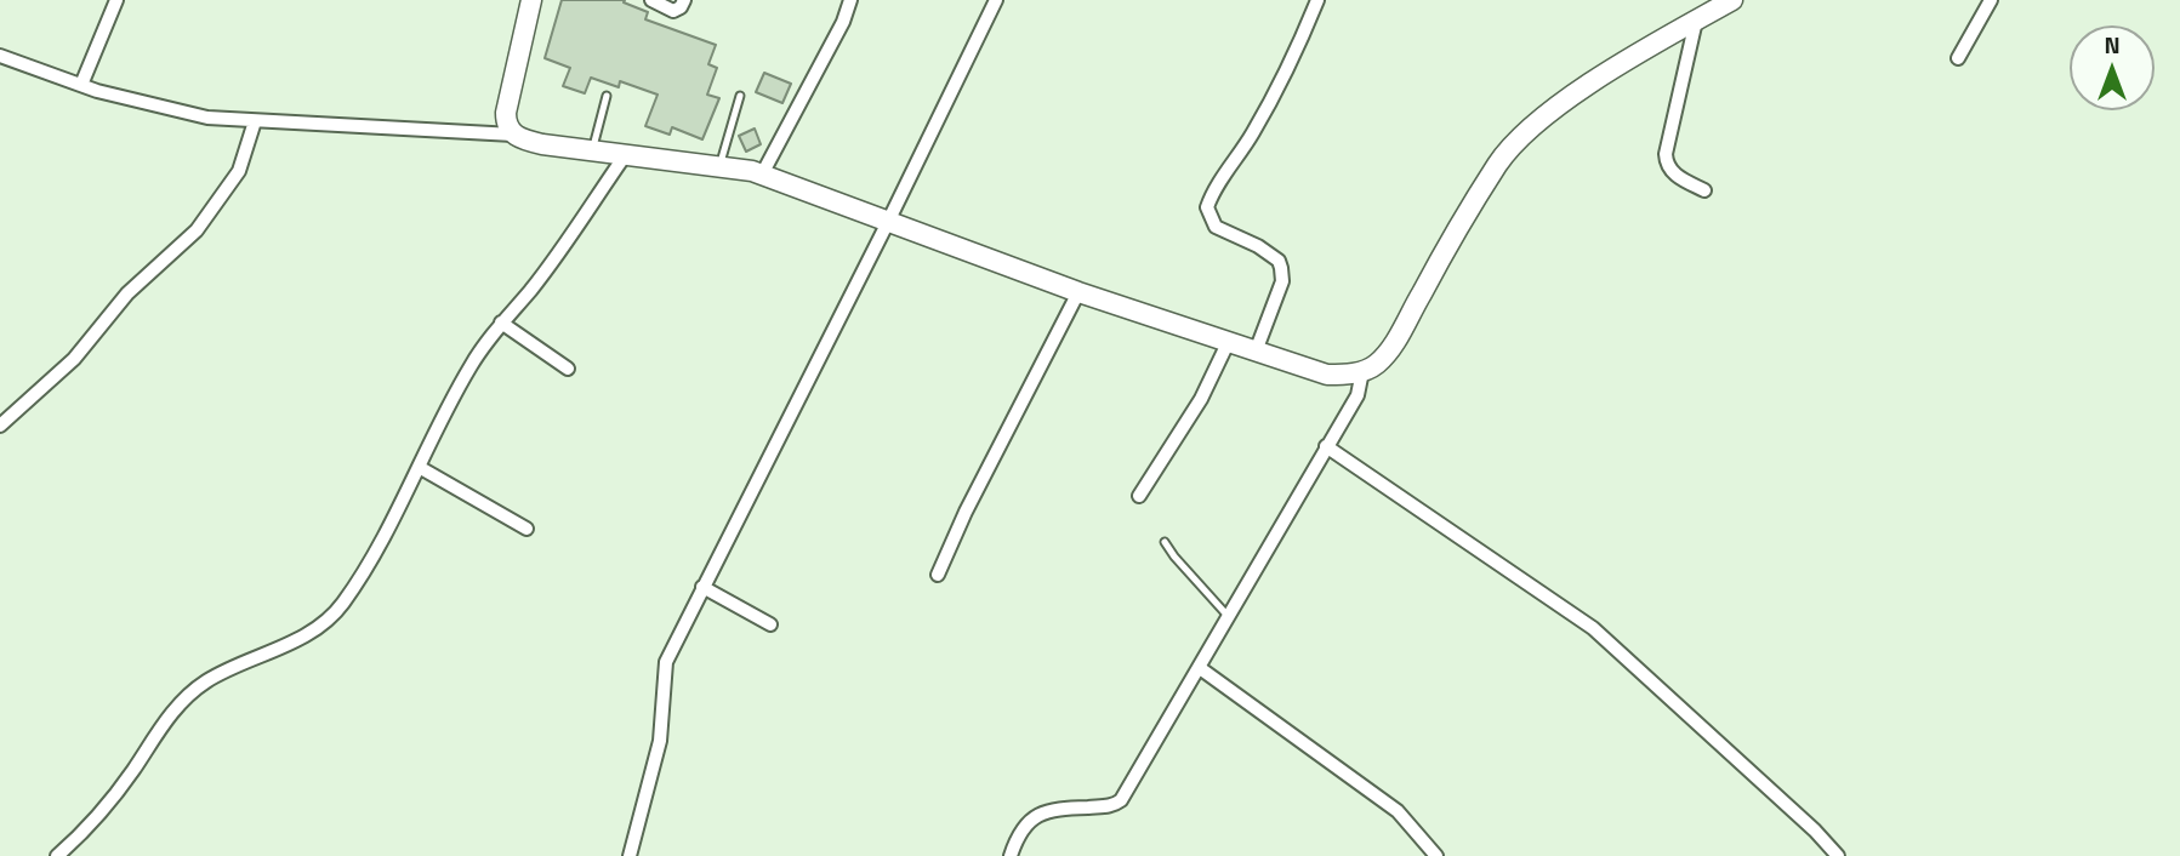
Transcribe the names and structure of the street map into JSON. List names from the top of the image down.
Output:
{
  "north": "top"
}
